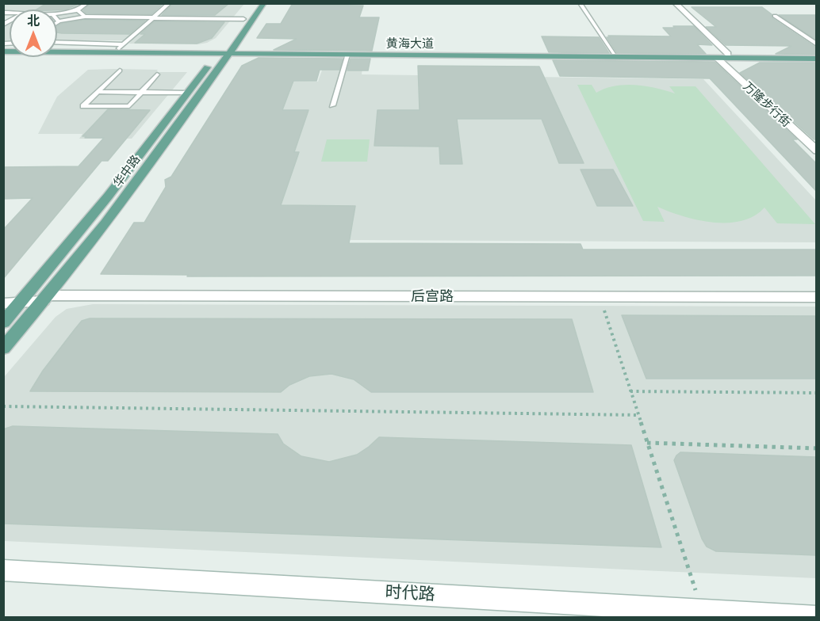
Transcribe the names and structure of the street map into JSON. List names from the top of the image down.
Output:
{
  "streets": {
    "main road": ["黄海大道", "华中路"],
    "street": ["万隆步行街", "后宫路", "时代路"]
  },
  "crossings": [
    ["黄海大道", "万隆步行街"],
    ["黄海大道", "华中路"],
    ["华中路", "后宫路"]
  ],
  "north": "top"
}
